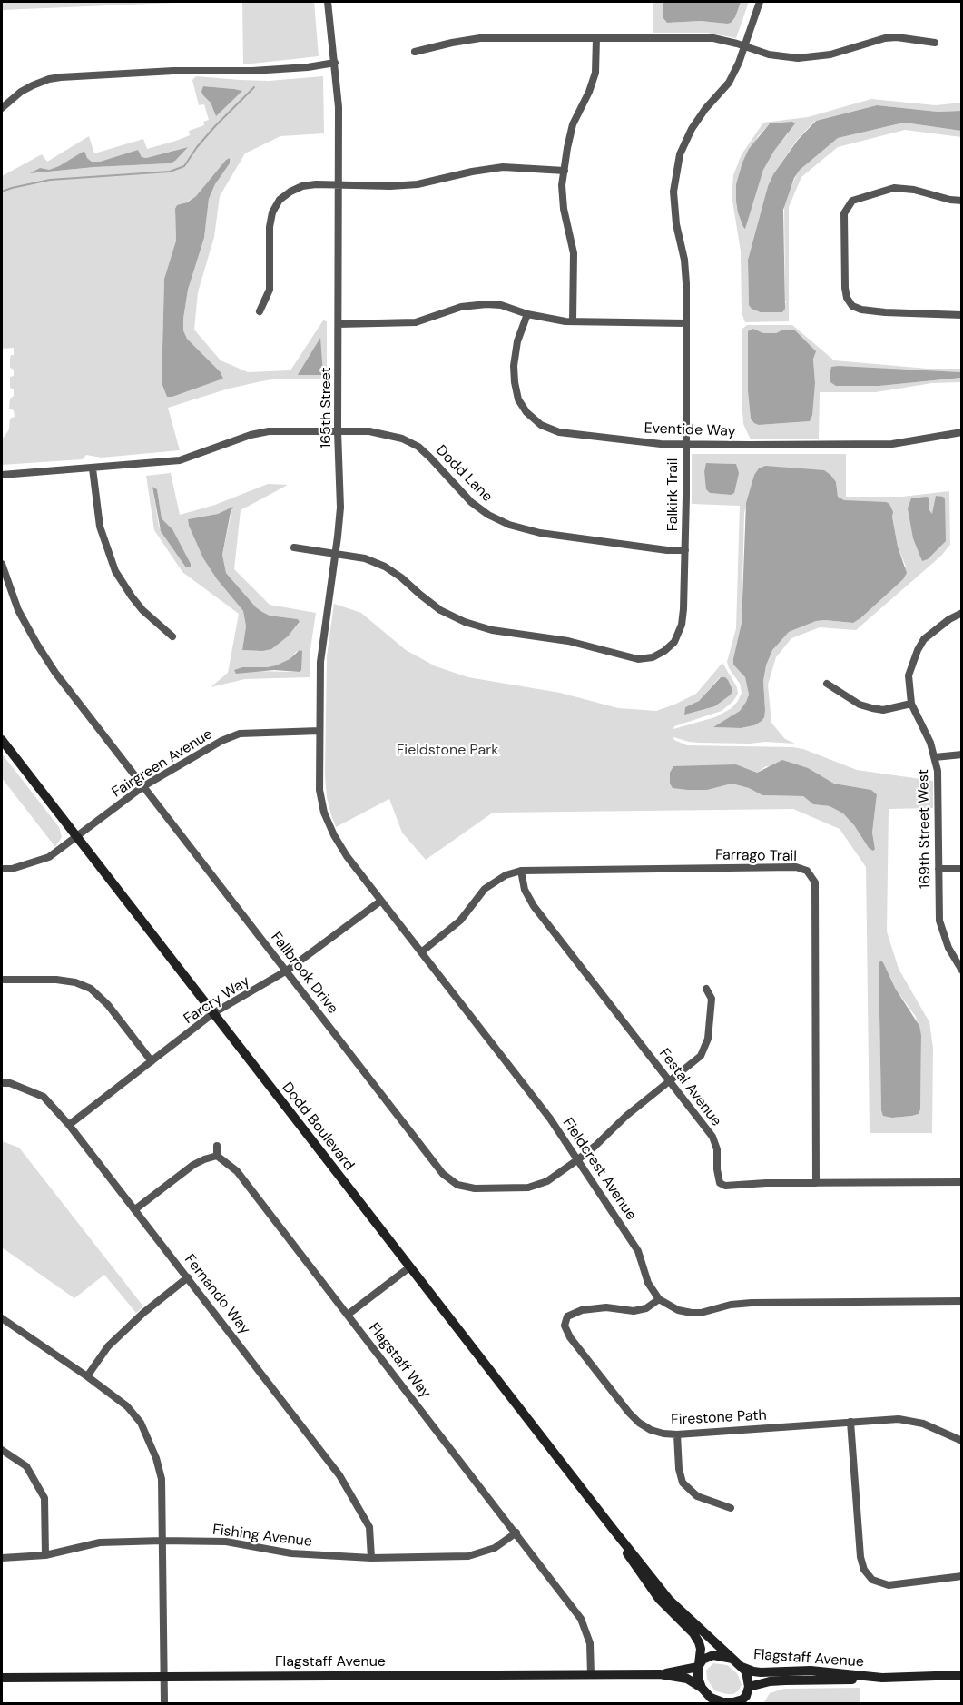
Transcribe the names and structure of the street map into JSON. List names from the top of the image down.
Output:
{
  "streets": {
    "street": [
      "165th Street",
      "Eventide Way",
      "Dodd Lane",
      "Falkirk Trail",
      "Fairgreen Avenue",
      "169th Street West",
      "Farrago Trail",
      "Fallbrook Drive",
      "Farcry Way",
      "Festal Avenue",
      "Dodd Boulevard",
      "Fieldcrest Avenue",
      "Fernando Way",
      "Flagstaff Way",
      "Firestone Path",
      "Fishing Avenue",
      "Flagstaff Avenue"
    ]
  },
  "crossings": [
    ["165th Street", "Dodd Lane"],
    ["165th Street", "Falkirk Trail"],
    ["165th Street", "Fairgreen Avenue"],
    ["165th Street", "Fieldcrest Avenue"],
    ["Eventide Way", "Falkirk Trail"],
    ["Dodd Lane", "Falkirk Trail"],
    ["Fairgreen Avenue", "Fallbrook Drive"],
    ["Fairgreen Avenue", "Dodd Boulevard"],
    ["Farrago Trail", "Festal Avenue"],
    ["Farrago Trail", "Fieldcrest Avenue"],
    ["Fallbrook Drive", "Farcry Way"],
    ["Fallbrook Drive", "Festal Avenue"],
    ["Fallbrook Drive", "Fieldcrest Avenue"],
    ["Farcry Way", "Dodd Boulevard"],
    ["Farcry Way", "Fieldcrest Avenue"],
    ["Farcry Way", "Fernando Way"],
    ["Dodd Boulevard", "Flagstaff Avenue"],
    ["Fieldcrest Avenue", "Firestone Path"],
    ["Fernando Way", "Fishing Avenue"],
    ["Flagstaff Way", "Fishing Avenue"],
    ["Flagstaff Way", "Flagstaff Avenue"]
  ],
  "parks": ["Fieldstone Park"]
}
